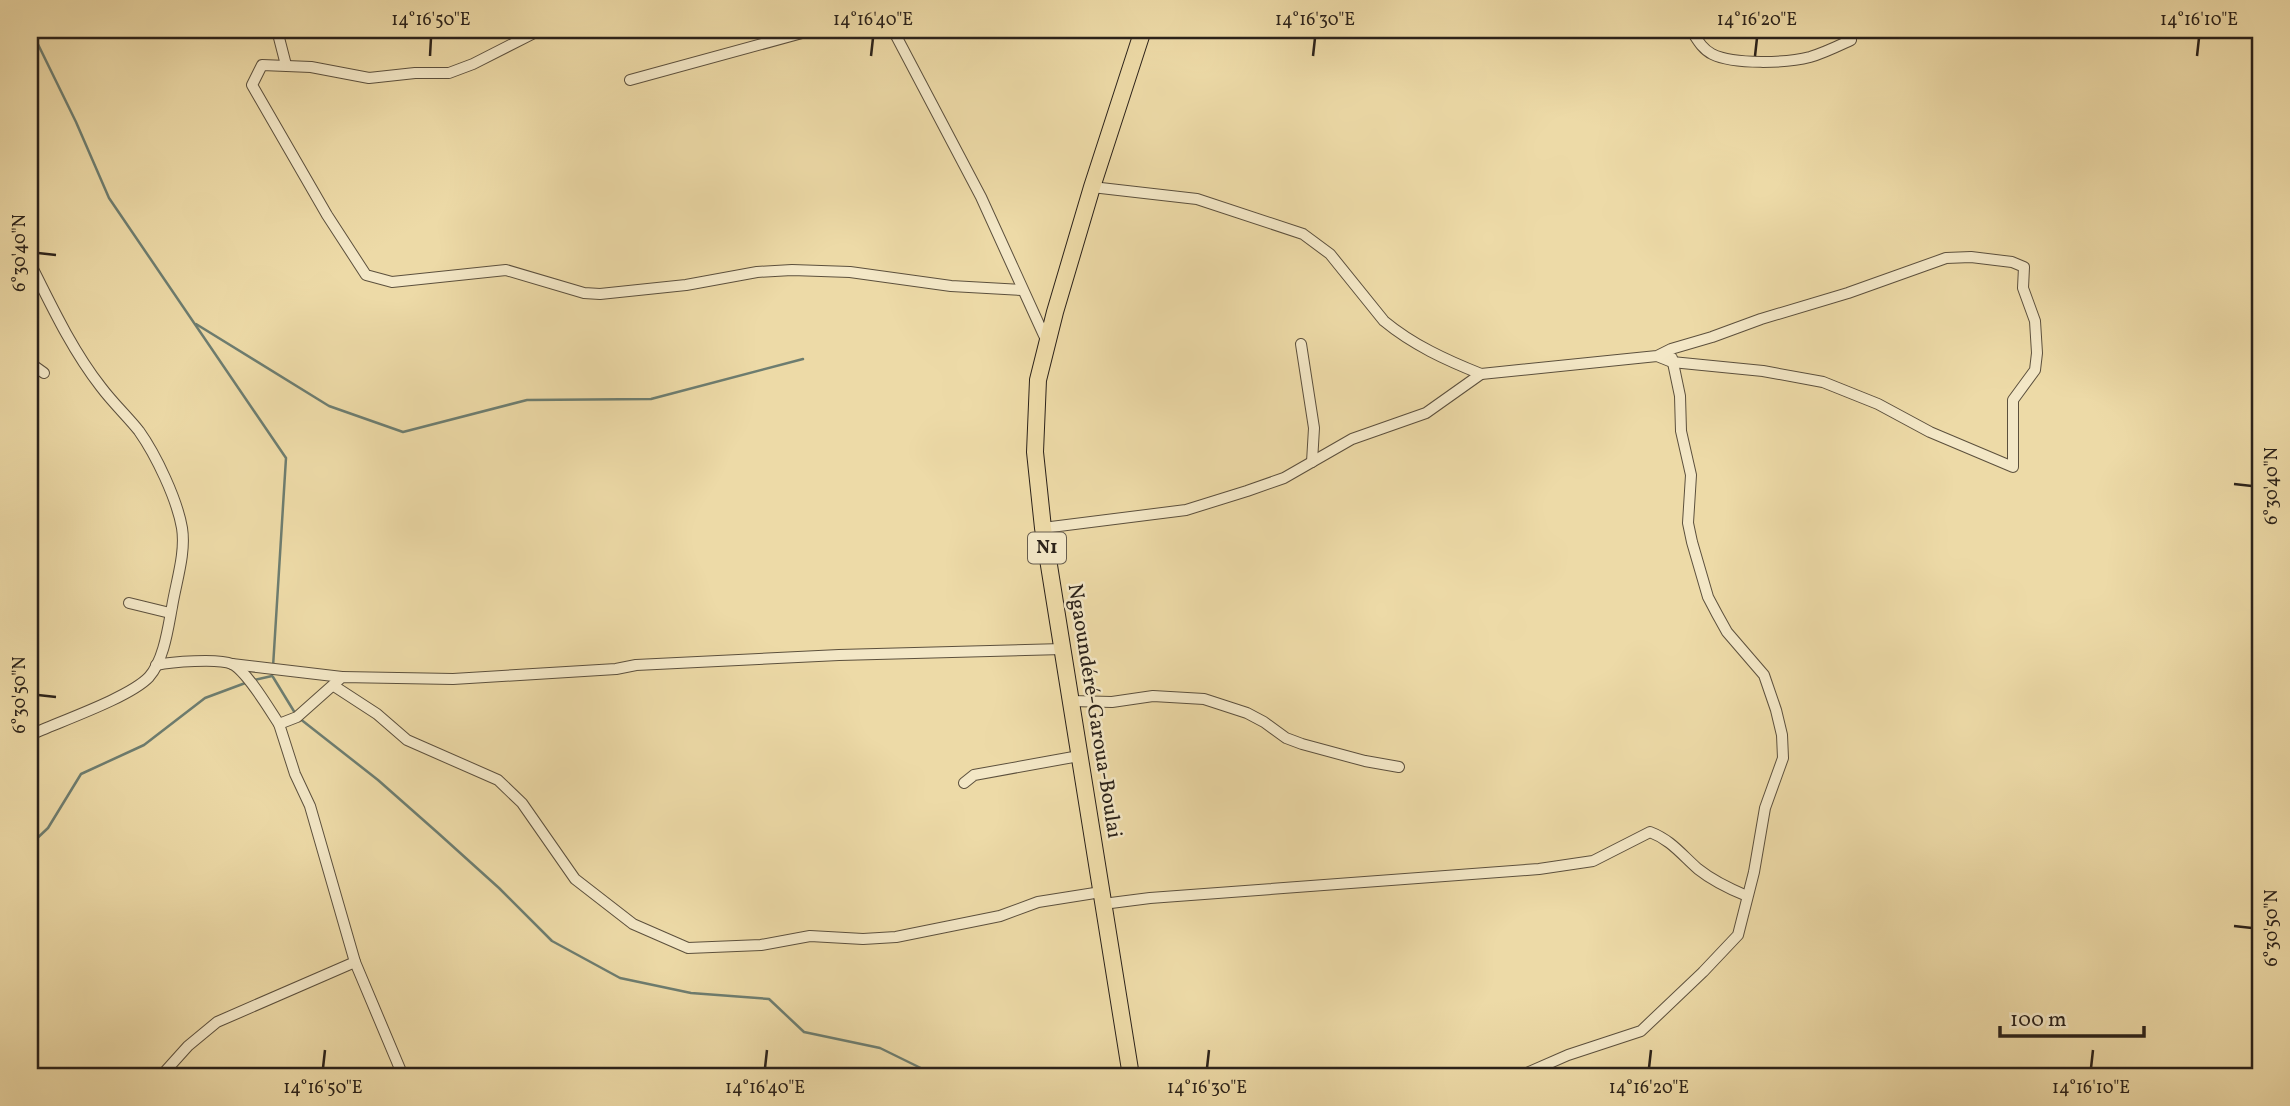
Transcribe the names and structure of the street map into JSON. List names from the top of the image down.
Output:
{
  "streets": {
    "highway": ["N1", "Ngaoundéré-Garoua-Boulai"]
  },
  "scale_bar": "100 m",
  "coordinates": [
    "14°16'50\"E",
    "14°16'40\"E",
    "14°16'30\"E",
    "14°16'20\"E",
    "14°16'10\"E",
    "6°30'40\"N",
    "6°30'50\"N"
  ]
}
